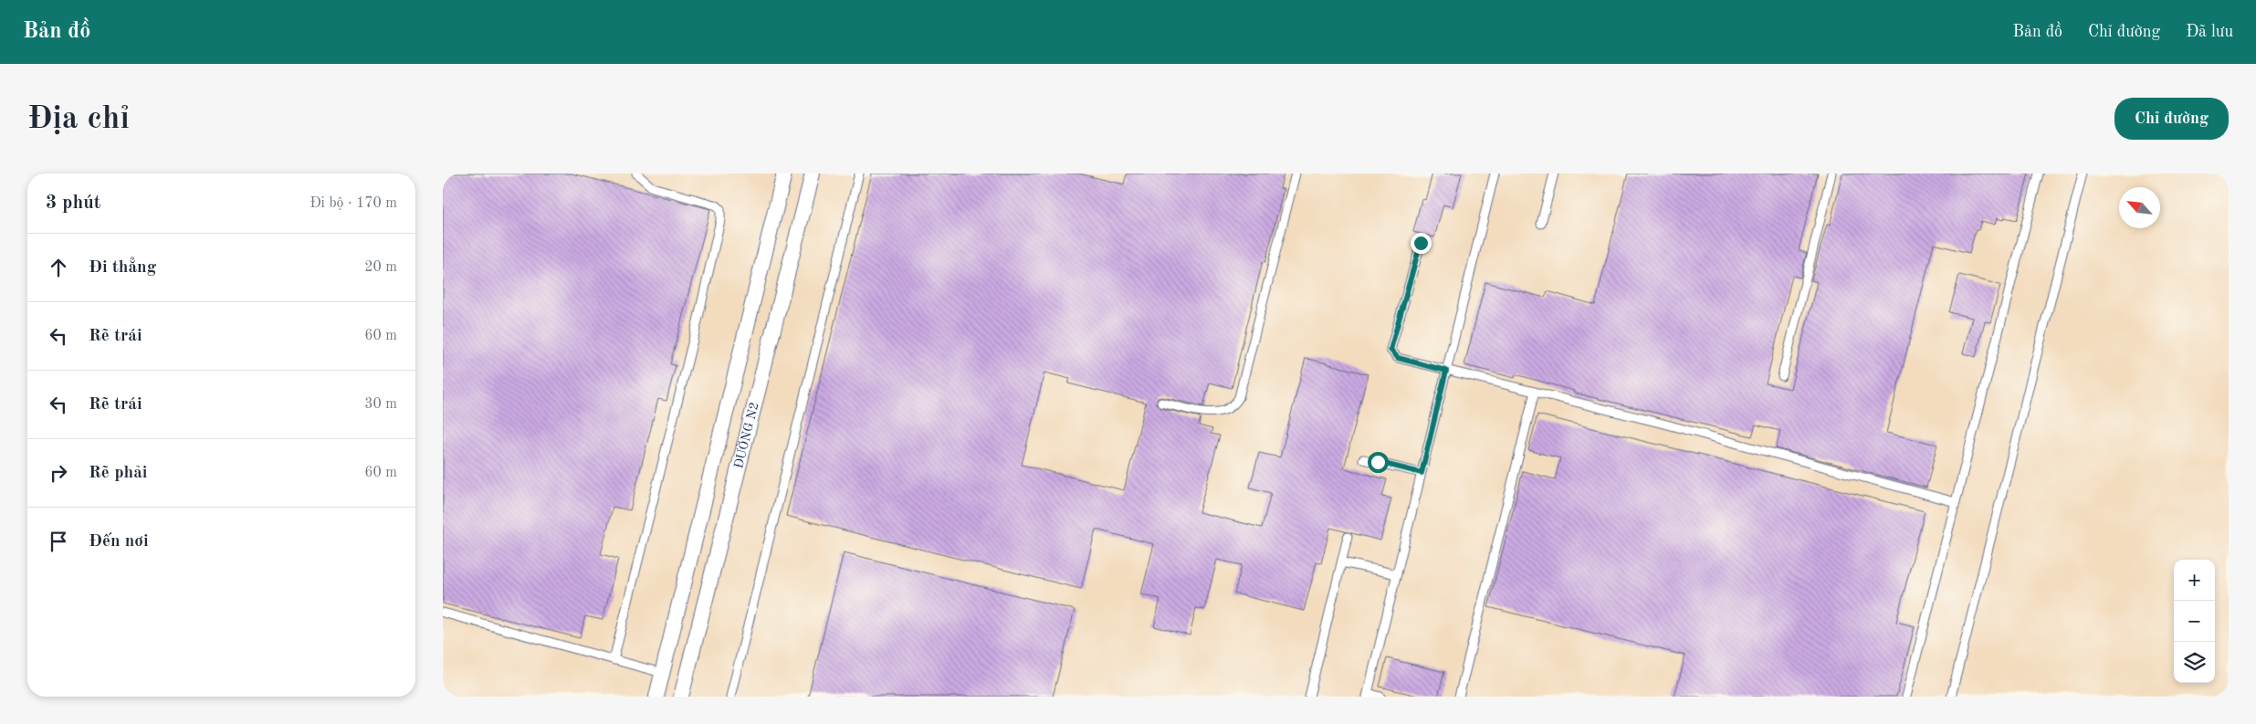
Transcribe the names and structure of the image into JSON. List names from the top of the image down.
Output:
{
  "streets": {
    "street": ["ĐƯỜNG N2"]
  },
  "north": "top left",
  "page": {
    "header": "Bản đồ",
    "nav": ["Bản đồ", "Chỉ đường", "Đã lưu"],
    "buttons": "Chỉ đường",
    "title": "Địa chỉ",
    "heading": ["3 phút", "Đi bộ · 170 m"],
    "list": [
      ["Đi thẳng", "20 m"],
      ["Rẽ trái", "60 m"],
      ["Rẽ trái", "30 m"],
      ["Rẽ phải", "60 m"],
      "Đến nơi"
    ],
    "map_buttons": ["+", "−"]
  }
}
